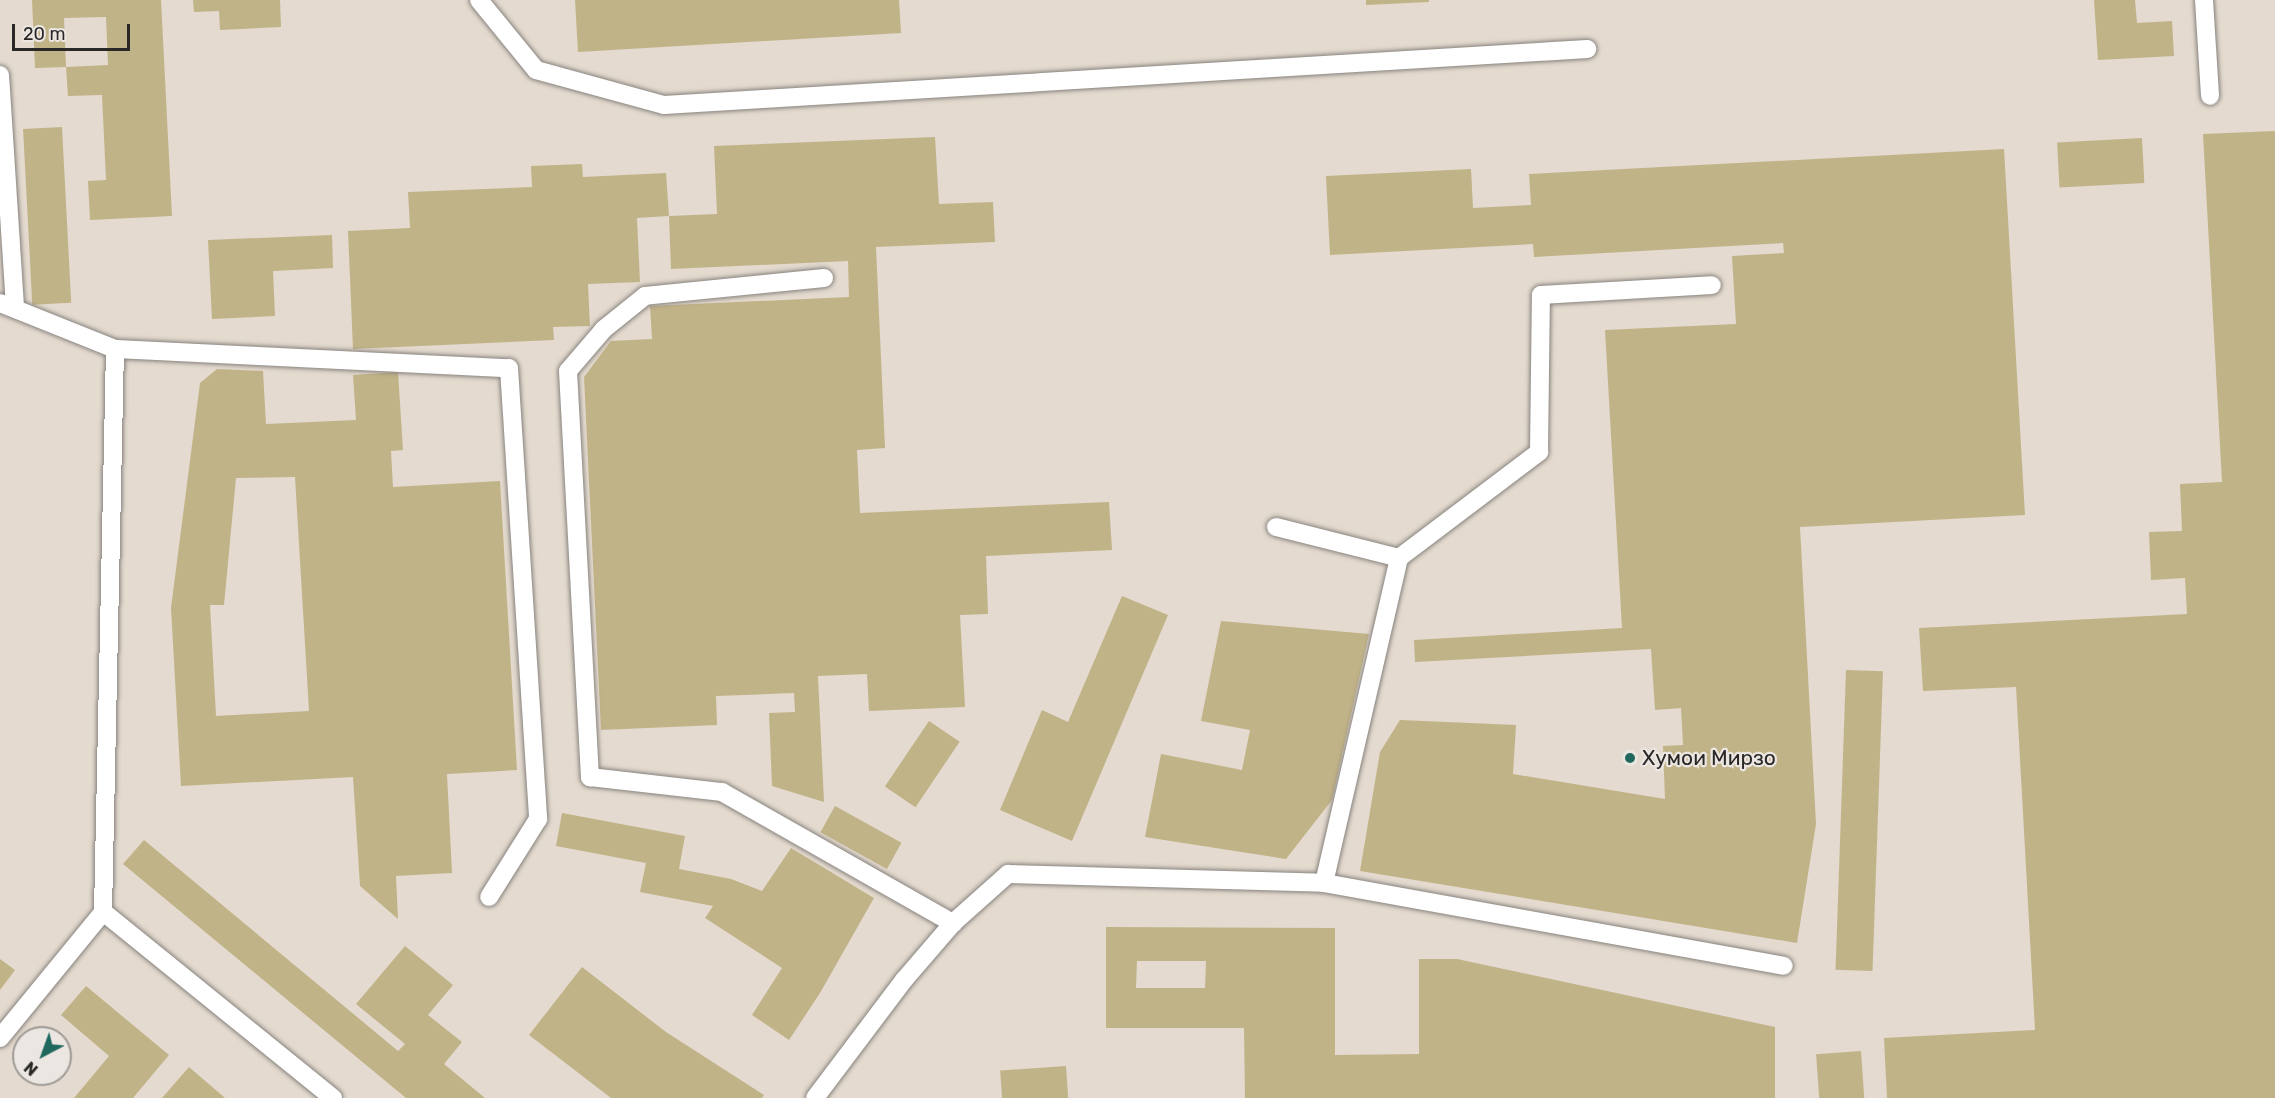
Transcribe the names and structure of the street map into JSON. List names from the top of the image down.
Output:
{
  "places": ["Хумои Мирзо"],
  "scale_bar": "20 m",
  "north": "bottom left"
}
